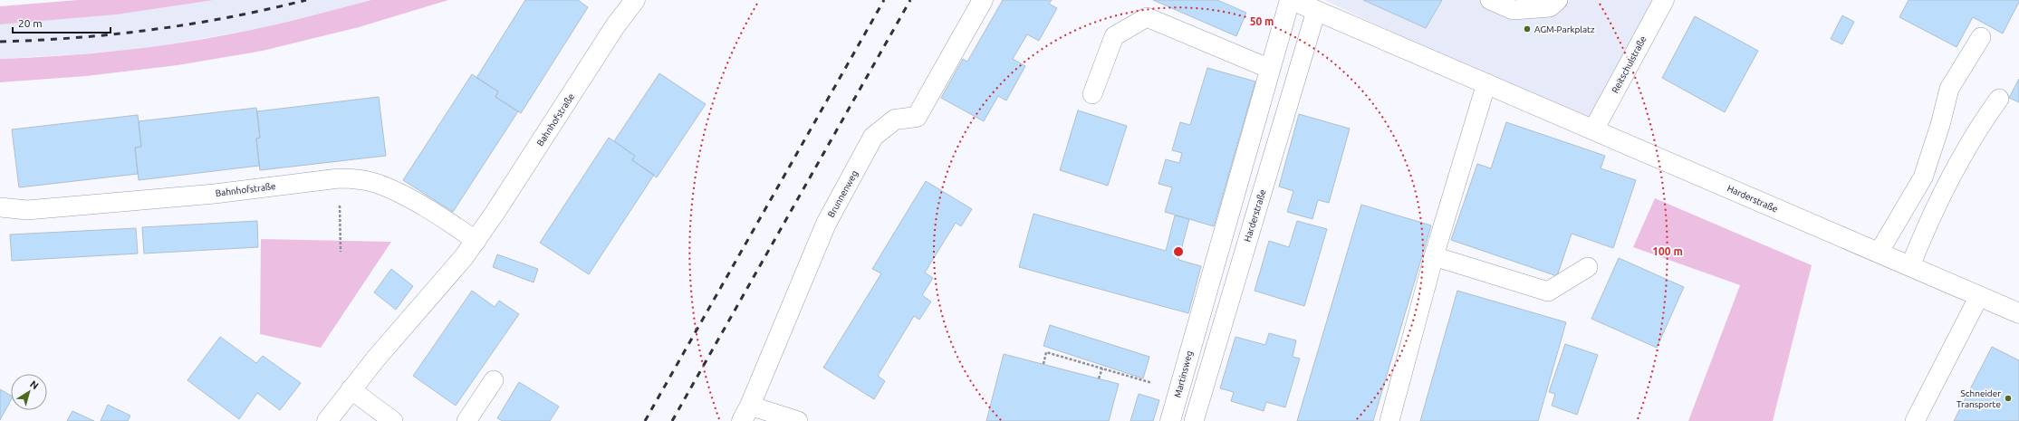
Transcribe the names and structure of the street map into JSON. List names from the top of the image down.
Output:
{
  "streets": {
    "street": [
      "Reitschulstraße",
      "Bahnhofstraße",
      "Brunnenweg",
      "Harderstraße",
      "Martinsweg"
    ]
  },
  "crossings": [
    ["Reitschulstraße", "Harderstraße"],
    ["Harderstraße", "Martinsweg"]
  ],
  "places": ["AGM-Parkplatz", "Schneider Transporte"],
  "scale_bar": "20 m",
  "north": "top right",
  "rings": ["50 m", "100 m"]
}
